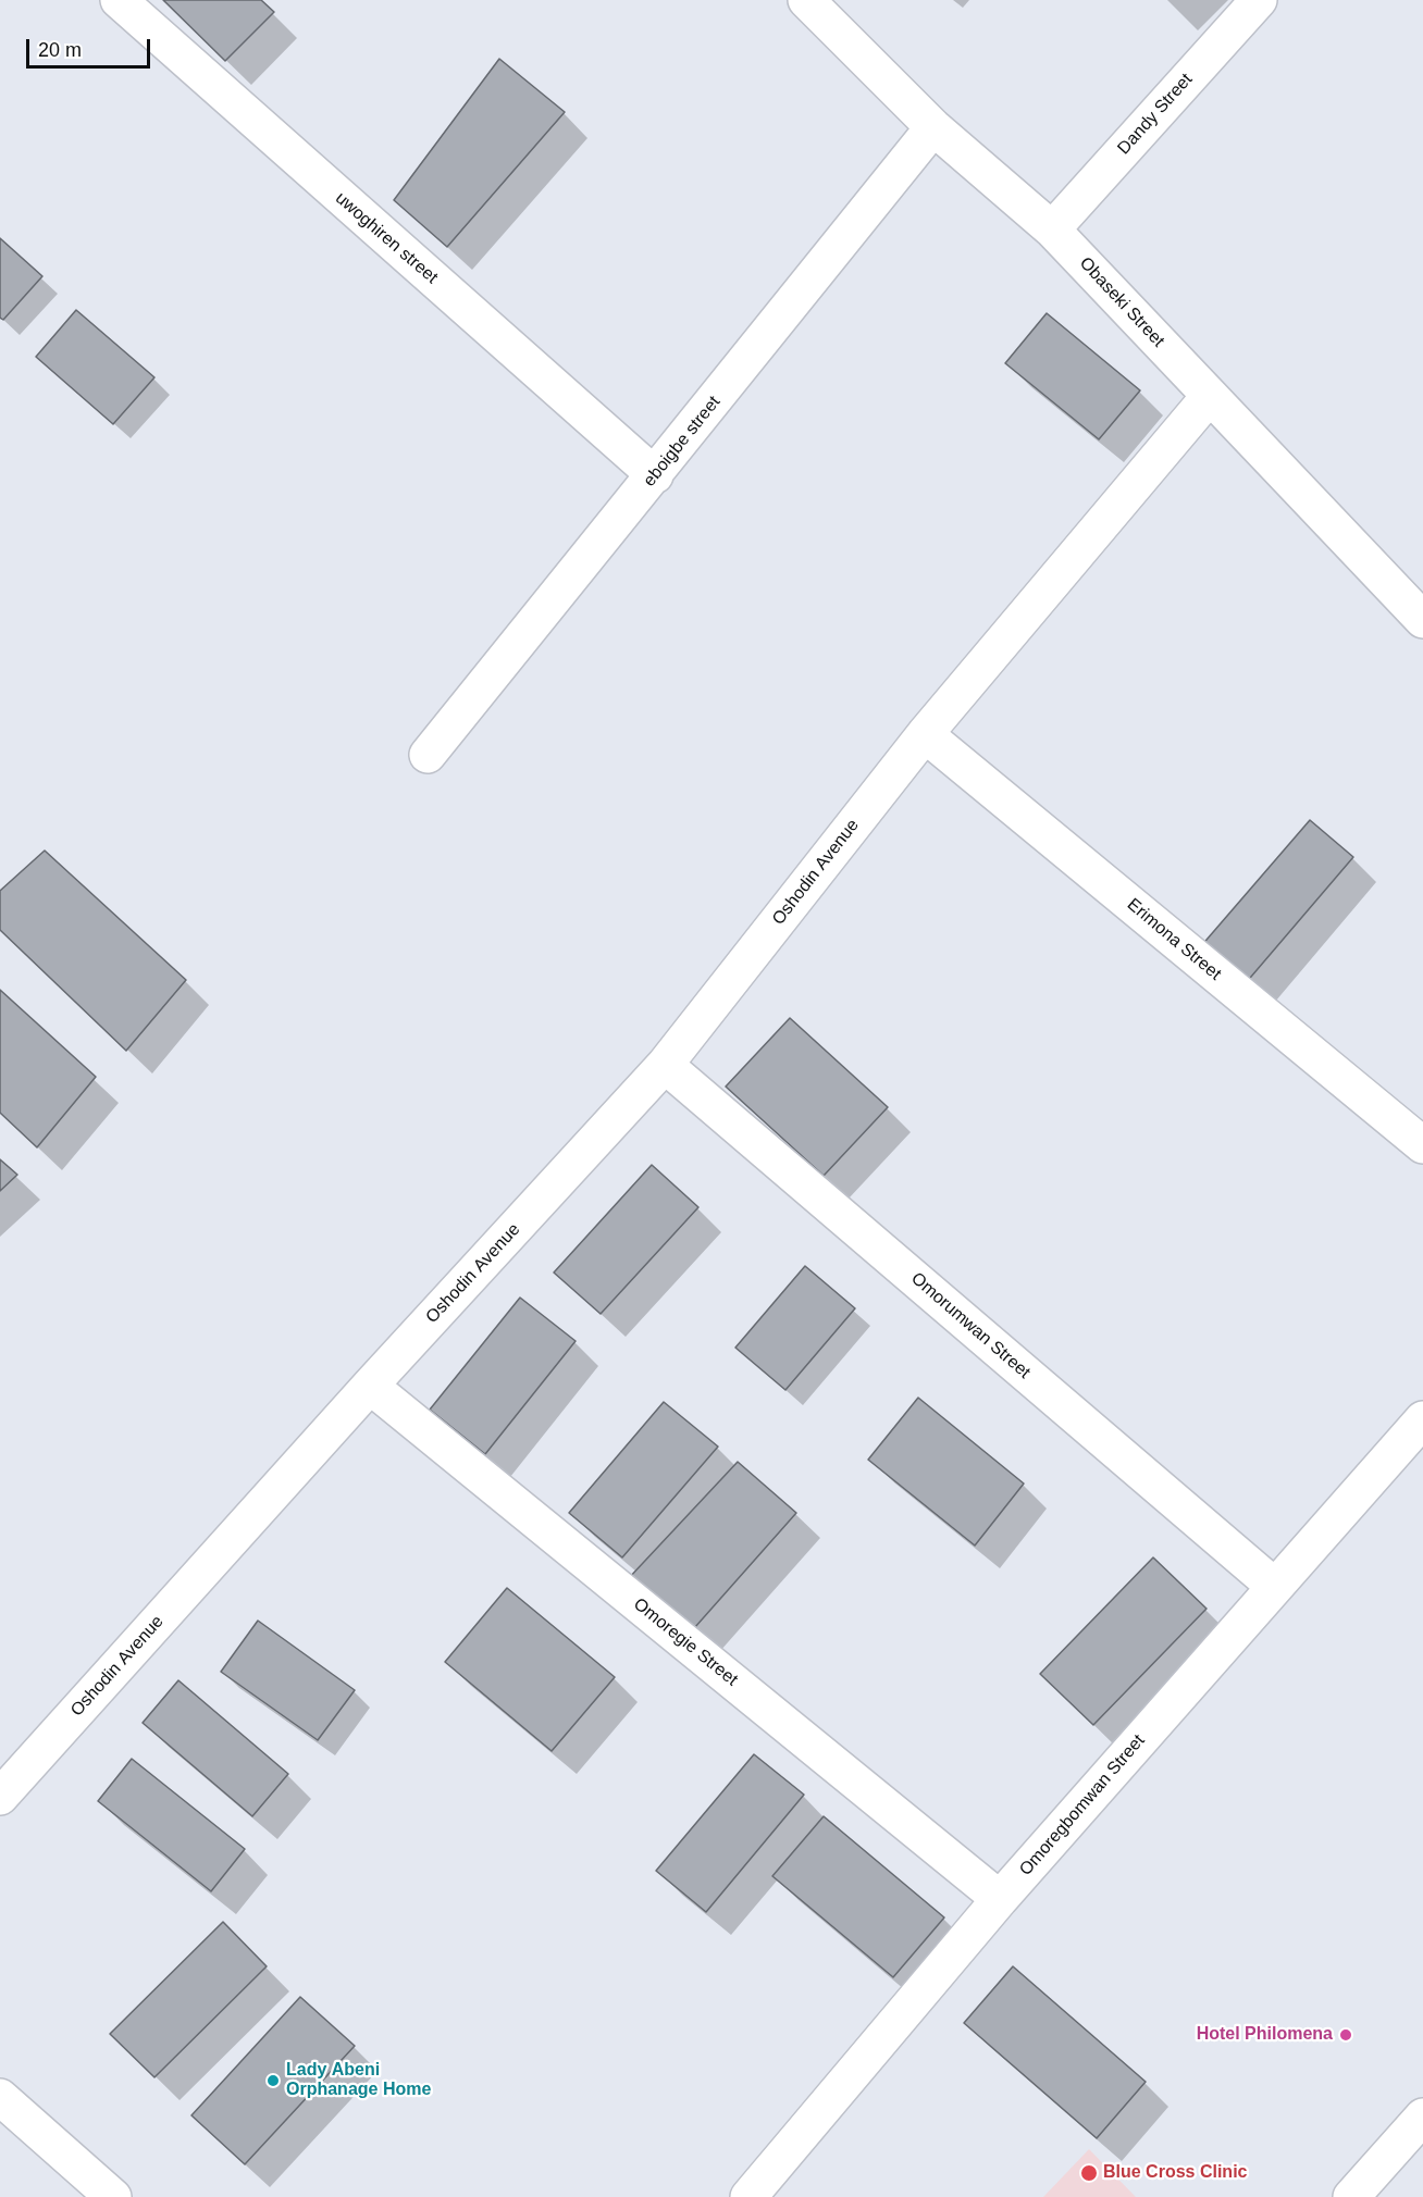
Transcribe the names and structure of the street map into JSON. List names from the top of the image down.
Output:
{
  "streets": {
    "street": [
      "Dandy Street",
      "uwoghiren street",
      "Obaseki Street",
      "eboigbe street",
      "Oshodin Avenue",
      "Erimona Street",
      "Omorumwan Street",
      "Omoregie Street",
      "Omoregbomwan Street"
    ]
  },
  "crossings": [
    ["Dandy Street", "Obaseki Street"],
    ["uwoghiren street", "eboigbe street"],
    ["Obaseki Street", "eboigbe street"],
    ["Obaseki Street", "Oshodin Avenue"],
    ["Oshodin Avenue", "Erimona Street"],
    ["Oshodin Avenue", "Omorumwan Street"],
    ["Oshodin Avenue", "Omoregie Street"],
    ["Omorumwan Street", "Omoregbomwan Street"],
    ["Omoregie Street", "Omoregbomwan Street"]
  ],
  "places": ["Hotel Philomena", "Lady Abeni Orphanage Home", "Blue Cross Clinic"],
  "scale_bar": "20 m"
}
